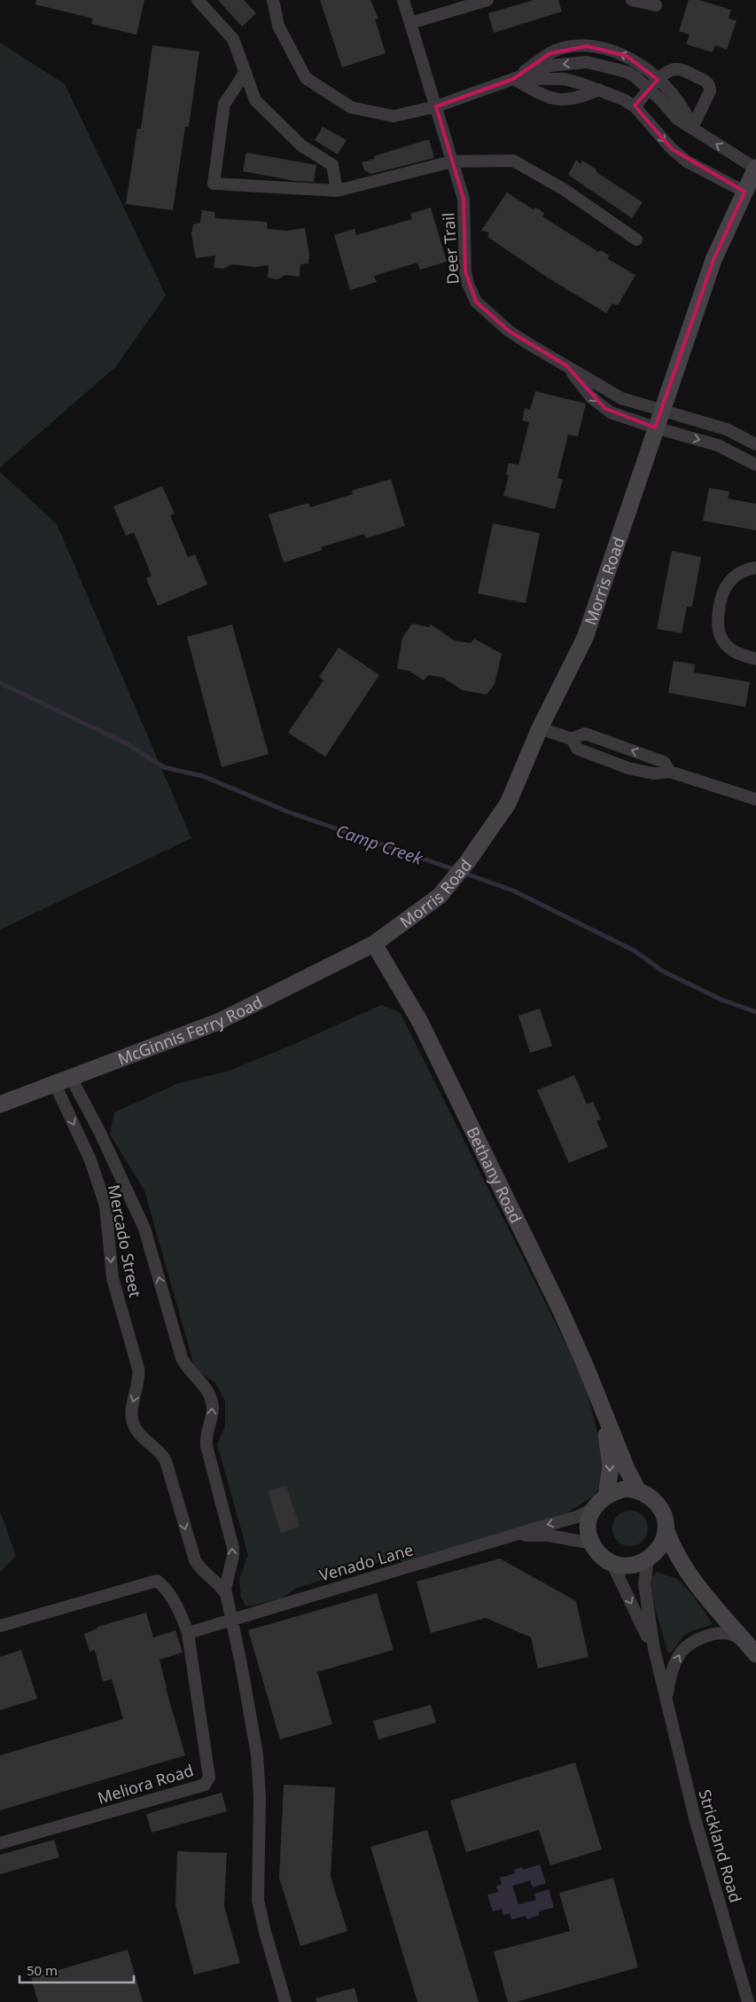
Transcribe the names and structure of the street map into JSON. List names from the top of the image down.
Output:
{
  "streets": {
    "street": [
      "Deer Trail",
      "Morris Road",
      "McGinnis Ferry Road",
      "Bethany Road",
      "Mercado Street",
      "Venado Lane",
      "Meliora Road",
      "Strickland Road"
    ]
  },
  "crossings": [
    ["Deer Trail", "Morris Road"],
    ["Morris Road", "McGinnis Ferry Road"],
    ["Morris Road", "Bethany Road"],
    ["McGinnis Ferry Road", "Bethany Road"],
    ["McGinnis Ferry Road", "Mercado Street"],
    ["Bethany Road", "Venado Lane"],
    ["Bethany Road", "Strickland Road"],
    ["Mercado Street", "Venado Lane"],
    ["Venado Lane", "Strickland Road"]
  ],
  "water": ["Camp Creek"],
  "scale_bar": "50 m"
}
